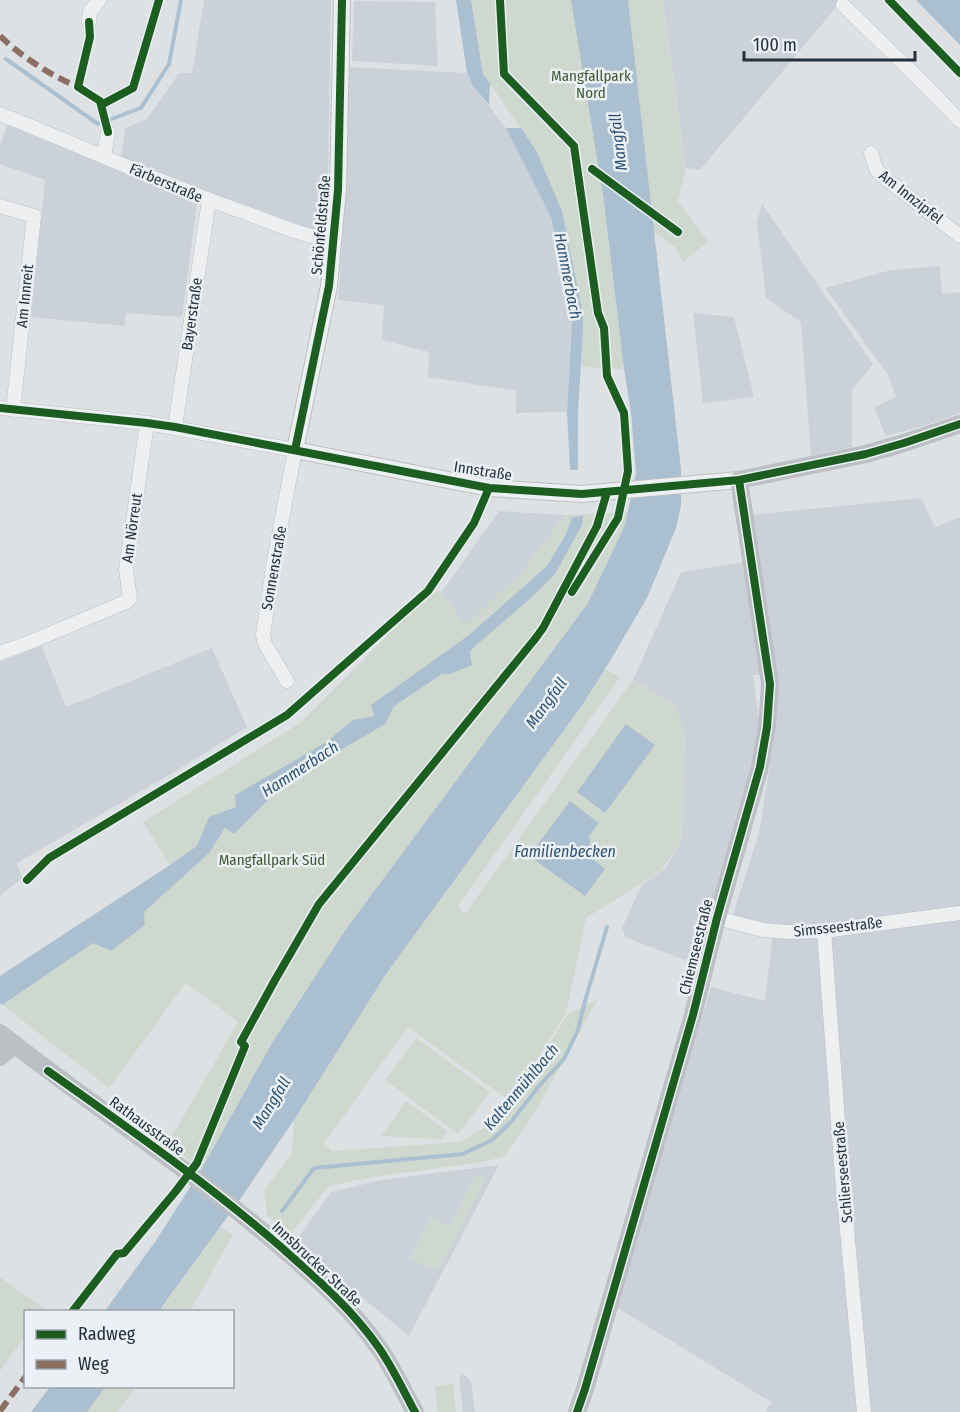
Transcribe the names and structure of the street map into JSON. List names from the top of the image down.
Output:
{
  "streets": {
    "main road": [
      "Innstraße",
      "Chiemseestraße",
      "Rathausstraße",
      "Innsbrucker Straße"
    ],
    "street": [
      "Färberstraße",
      "Am Innzipfel",
      "Schönfeldstraße",
      "Am Innreit",
      "Bayerstraße",
      "Am Nörreut",
      "Sonnenstraße",
      "Simsseestraße",
      "Schlierseestraße"
    ]
  },
  "crossings": [
    ["Färberstraße", "Schönfeldstraße"],
    ["Färberstraße", "Bayerstraße"],
    ["Schönfeldstraße", "Innstraße"],
    ["Schönfeldstraße", "Sonnenstraße"],
    ["Am Innreit", "Innstraße"],
    ["Bayerstraße", "Innstraße"],
    ["Innstraße", "Am Nörreut"],
    ["Innstraße", "Sonnenstraße"],
    ["Innstraße", "Chiemseestraße"],
    ["Simsseestraße", "Chiemseestraße"],
    ["Simsseestraße", "Schlierseestraße"],
    ["Rathausstraße", "Innsbrucker Straße"]
  ],
  "water": [
    "Mangfall",
    "Hammerbach",
    "Familienbecken",
    "Kaltenmühlbach"
  ],
  "parks": ["Mangfallpark Nord", "Mangfallpark Süd"],
  "legend": ["Radweg", "Weg"],
  "scale_bar": "100 m"
}
